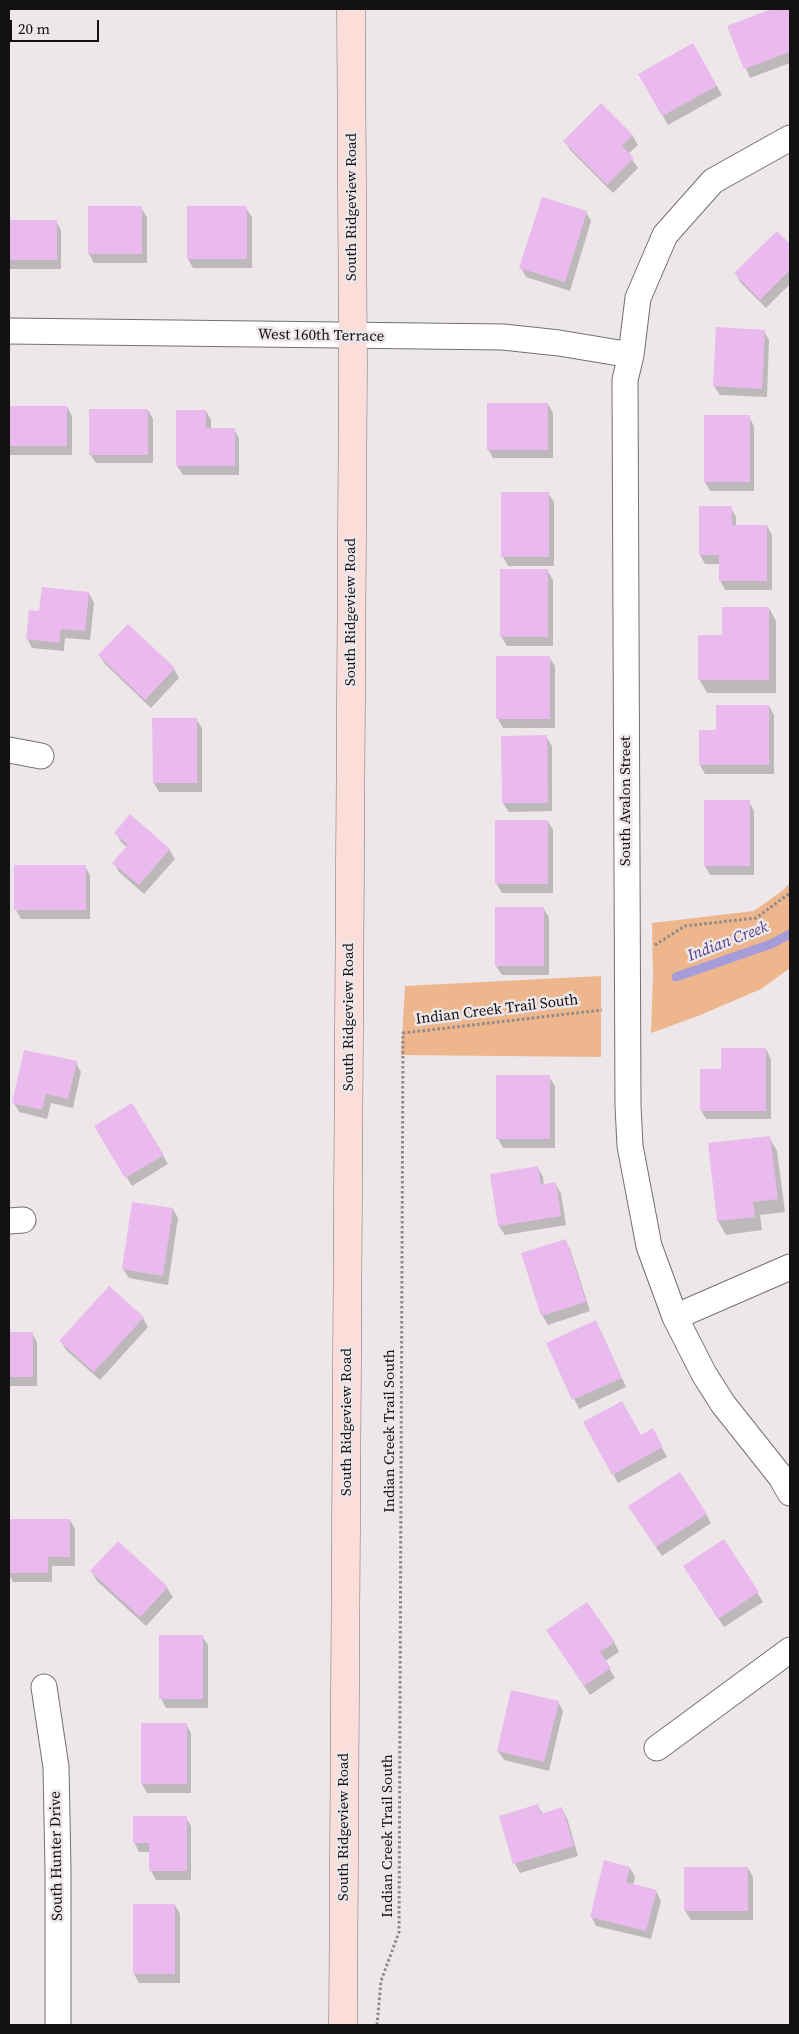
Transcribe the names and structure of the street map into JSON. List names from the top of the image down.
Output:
{
  "streets": {
    "main road": ["South Ridgeview Road"],
    "street": ["West 160th Terrace", "South Avalon Street", "South Hunter Drive"],
    "path": ["Indian Creek Trail South"]
  },
  "crossings": [
    ["South Ridgeview Road", "West 160th Terrace"],
    ["West 160th Terrace", "South Avalon Street"]
  ],
  "water": ["Indian Creek"],
  "scale_bar": "20 m"
}
